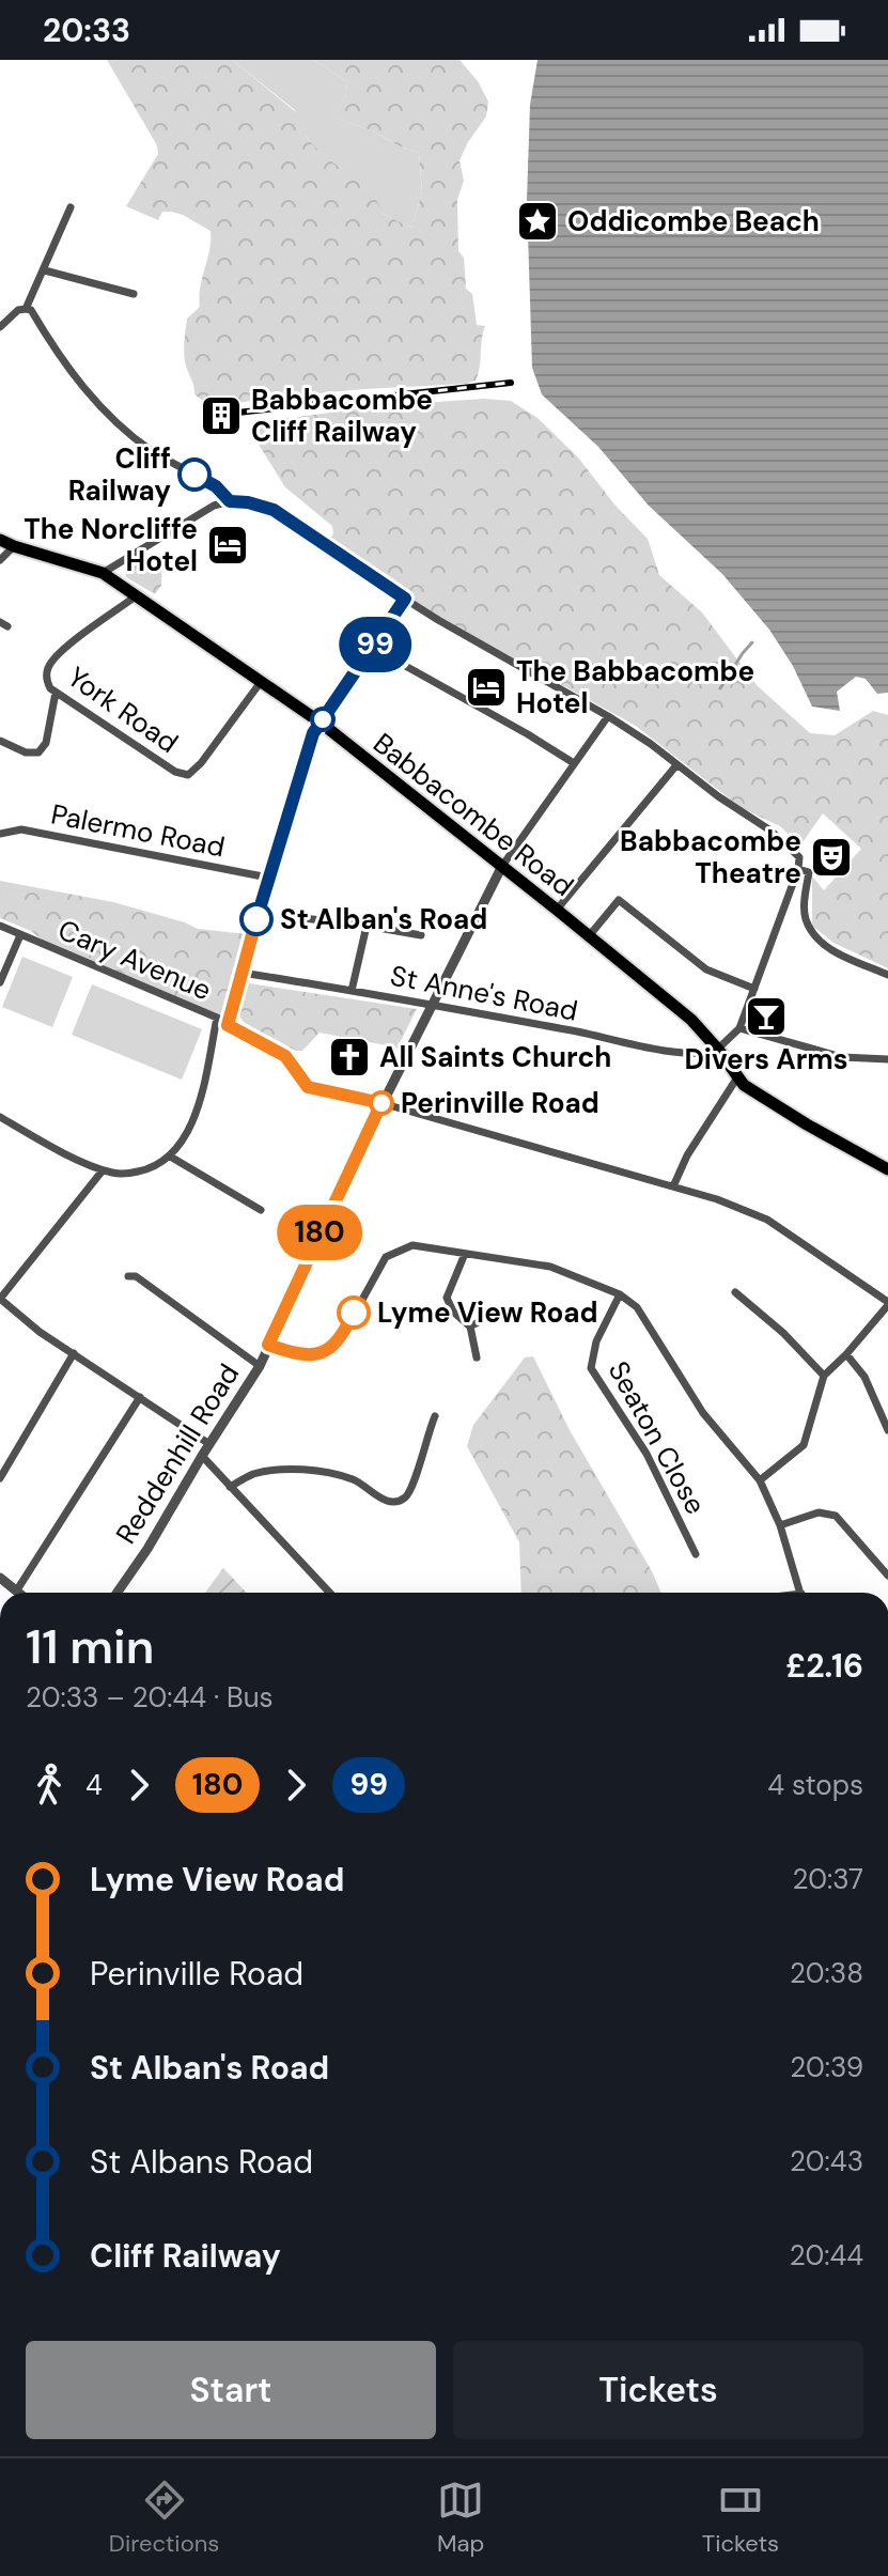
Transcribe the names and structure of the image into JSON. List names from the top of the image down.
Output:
{
  "streets": {
    "main road": ["Babbacombe Road"],
    "street": [
      "York Road",
      "Palermo Road",
      "Cary Avenue",
      "St Anne's Road",
      "Seaton Close",
      "Reddenhill Road"
    ]
  },
  "crossings": [
    ["York Road", "Babbacombe Road"],
    ["Babbacombe Road", "St Anne's Road"],
    ["Babbacombe Road", "Reddenhill Road"],
    ["Cary Avenue", "Reddenhill Road"],
    ["St Anne's Road", "Reddenhill Road"]
  ],
  "places": {
    "place": ["Oddicombe Beach"],
    "building": ["Babbacombe Cliff Railway"],
    "other": [
      "Cliff Railway",
      "St Alban's Road",
      "Perinville Road",
      "Lyme View Road"
    ],
    "hotel": ["The Norcliffe Hotel", "The Babbacombe Hotel"],
    "theatre": ["Babbacombe Theatre"],
    "bar": ["Divers Arms"],
    "church": ["All Saints Church"]
  },
  "lines": ["bus line 99", "bus line 180"],
  "page": {
    "status": "20:33",
    "on_map": ["180", "99"],
    "heading": ["11 min", "20:33 – 20:44 · Bus", "£2.16"],
    "legs": [
      "4",
      "180",
      "99",
      "4 stops"
    ],
    "list": [
      {
        "name": "Lyme View Road",
        "value": "20:37"
      },
      {
        "name": "Perinville Road",
        "value": "20:38"
      },
      {
        "name": "St Alban's Road",
        "value": "20:39"
      },
      {
        "name": "St Albans Road",
        "value": "20:43"
      },
      {
        "name": "Cliff Railway",
        "value": "20:44"
      }
    ],
    "buttons": ["Start", "Tickets"],
    "tabs": ["Directions", "Map", "Tickets"]
  }
}
